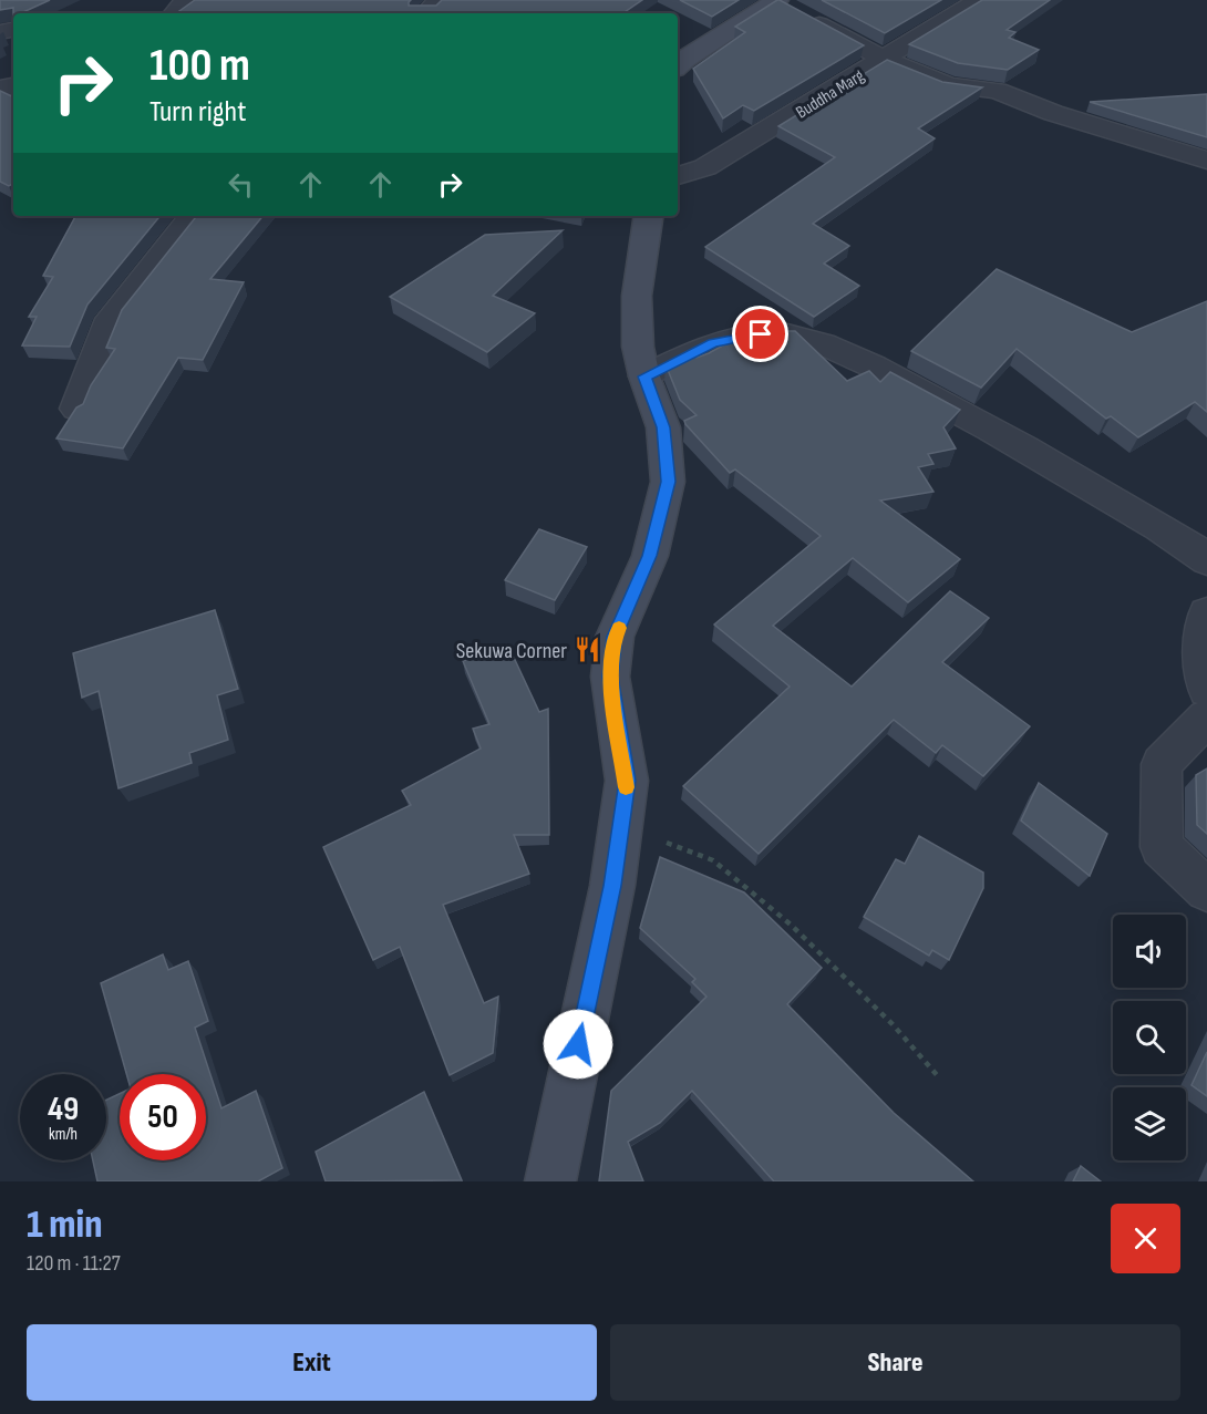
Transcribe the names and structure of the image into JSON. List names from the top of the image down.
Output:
{
  "streets": {
    "street": ["Buddha Marg"]
  },
  "places": {
    "restaurant": ["Sekuwa Corner"]
  },
  "page": {
    "turn": ["100 m", "Turn right"],
    "speed": "49 km/h",
    "limit": "50",
    "heading": ["1 min", "120 m · 11:27"],
    "buttons": ["Exit", "Share"]
  }
}
